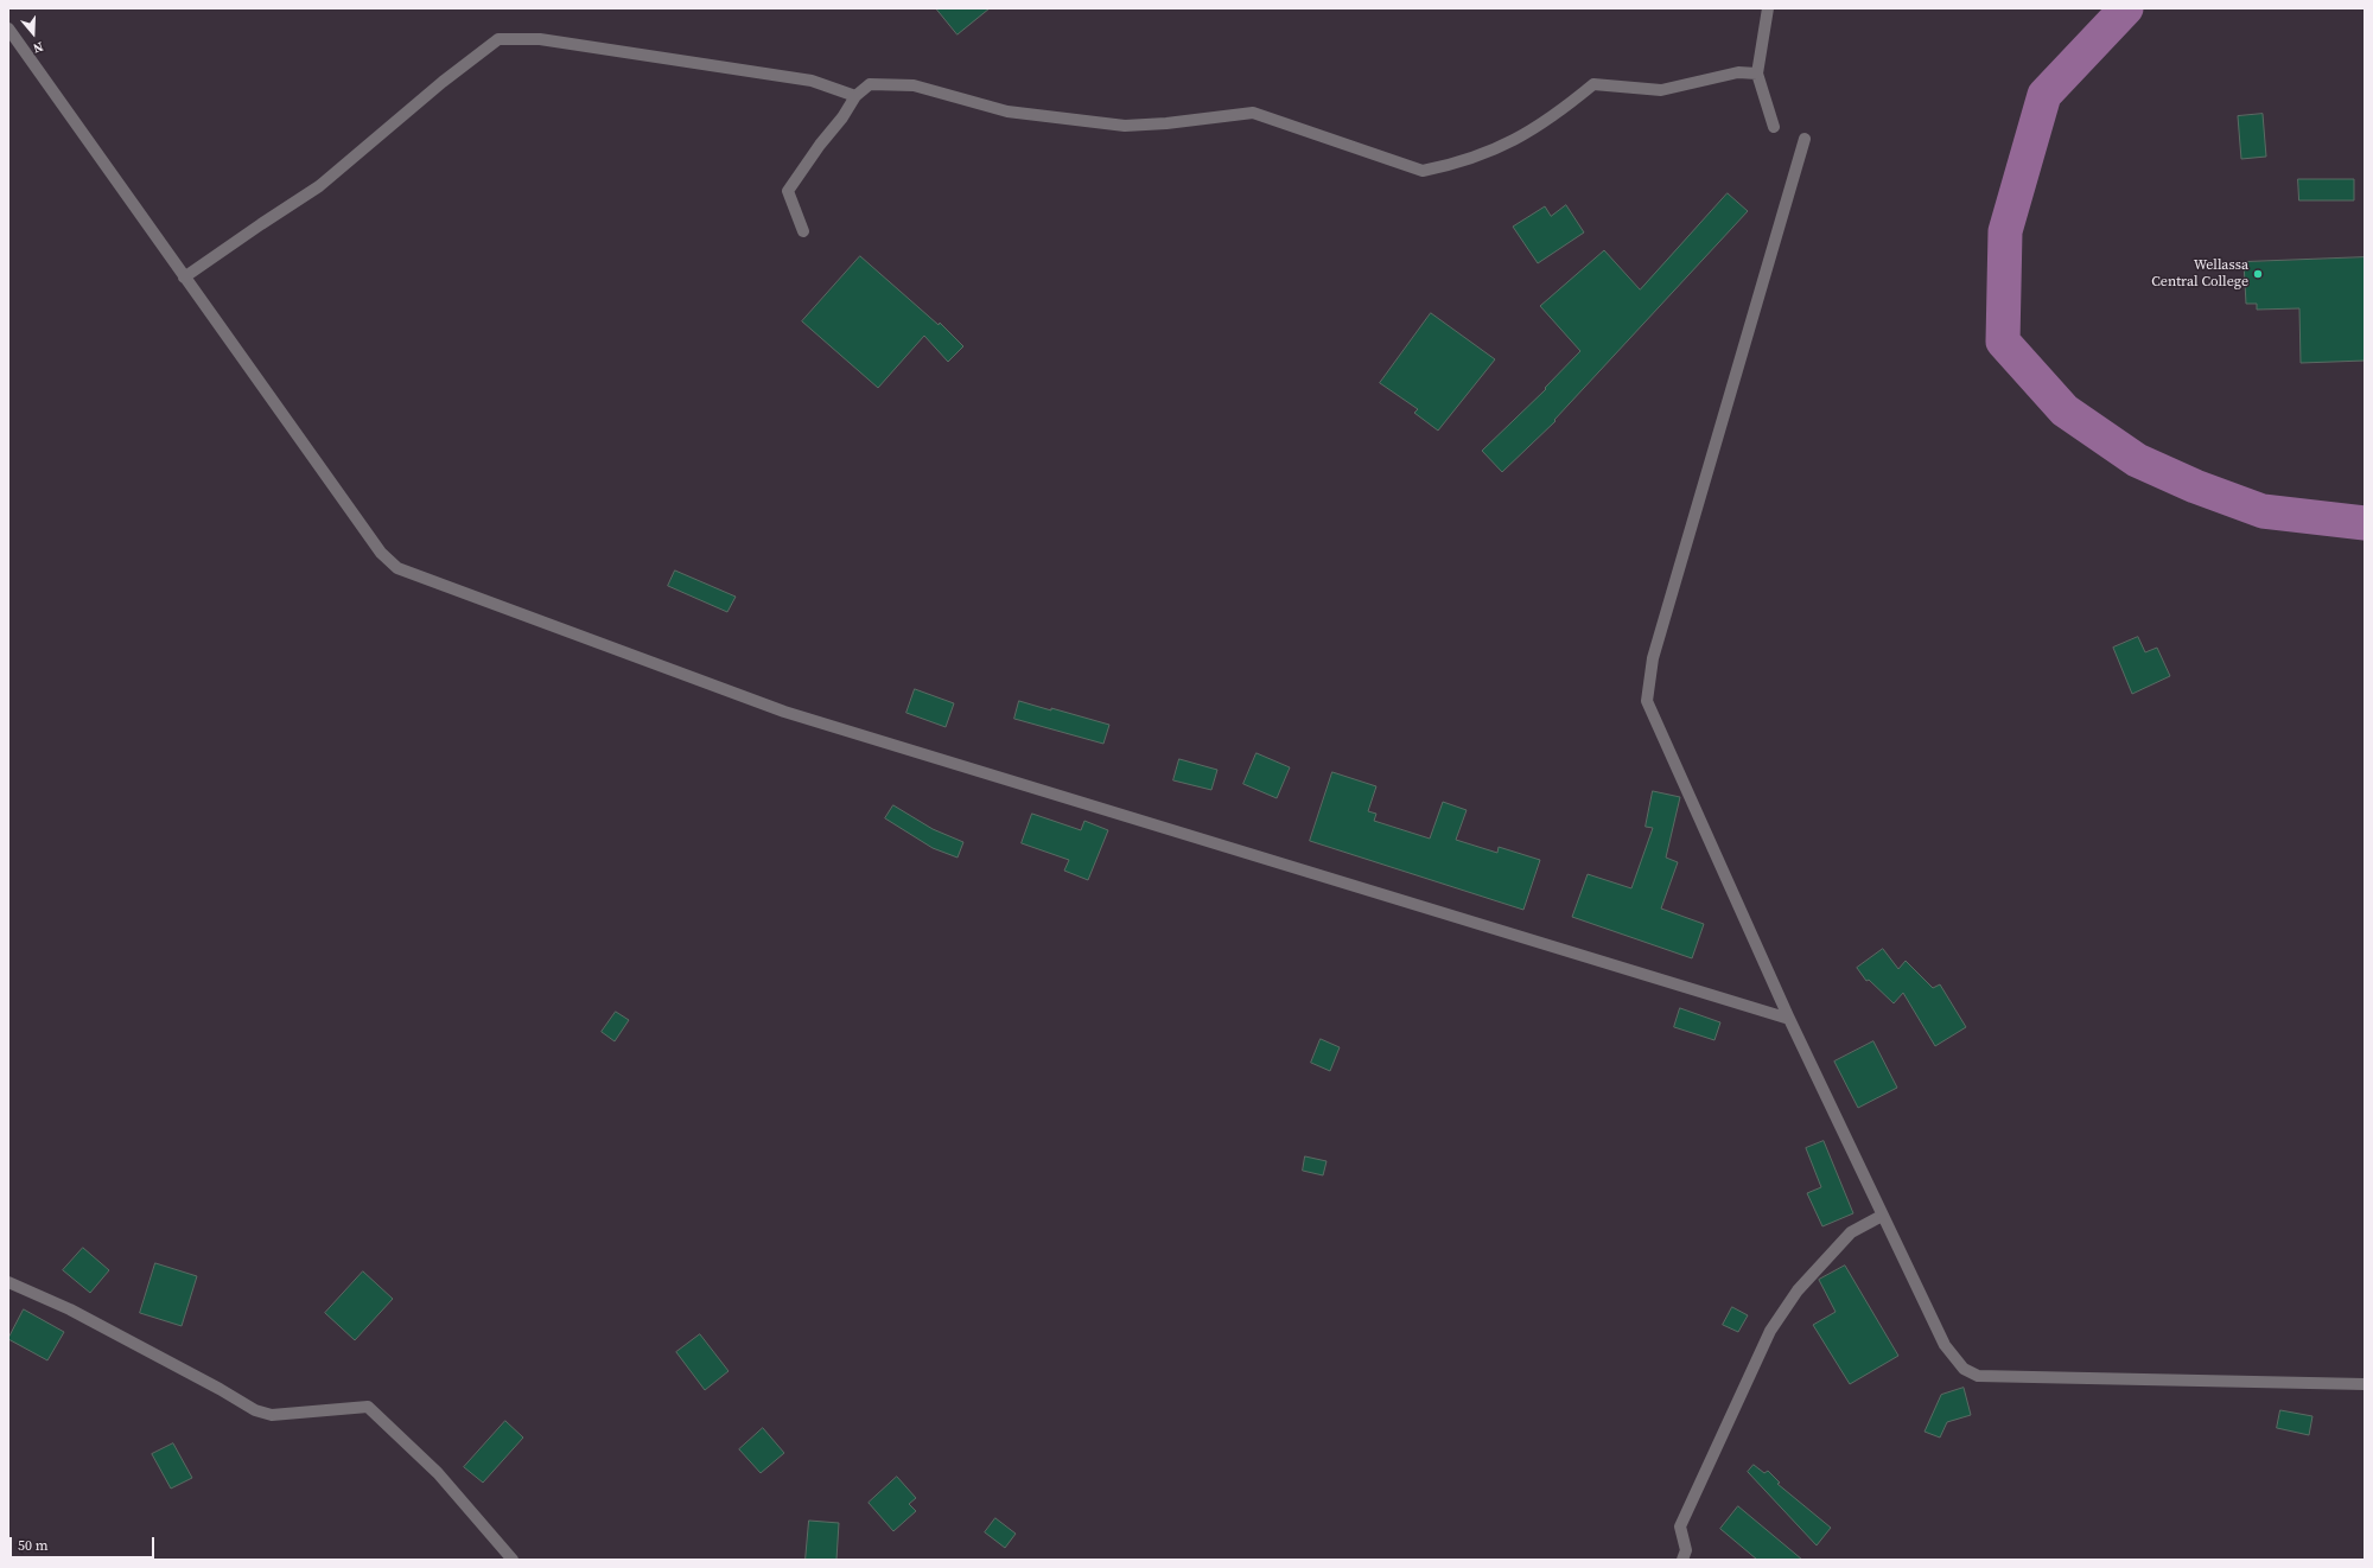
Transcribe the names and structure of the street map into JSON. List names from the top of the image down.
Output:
{
  "places": ["Wellassa Central College"],
  "scale_bar": "50 m",
  "north": "bottom"
}
